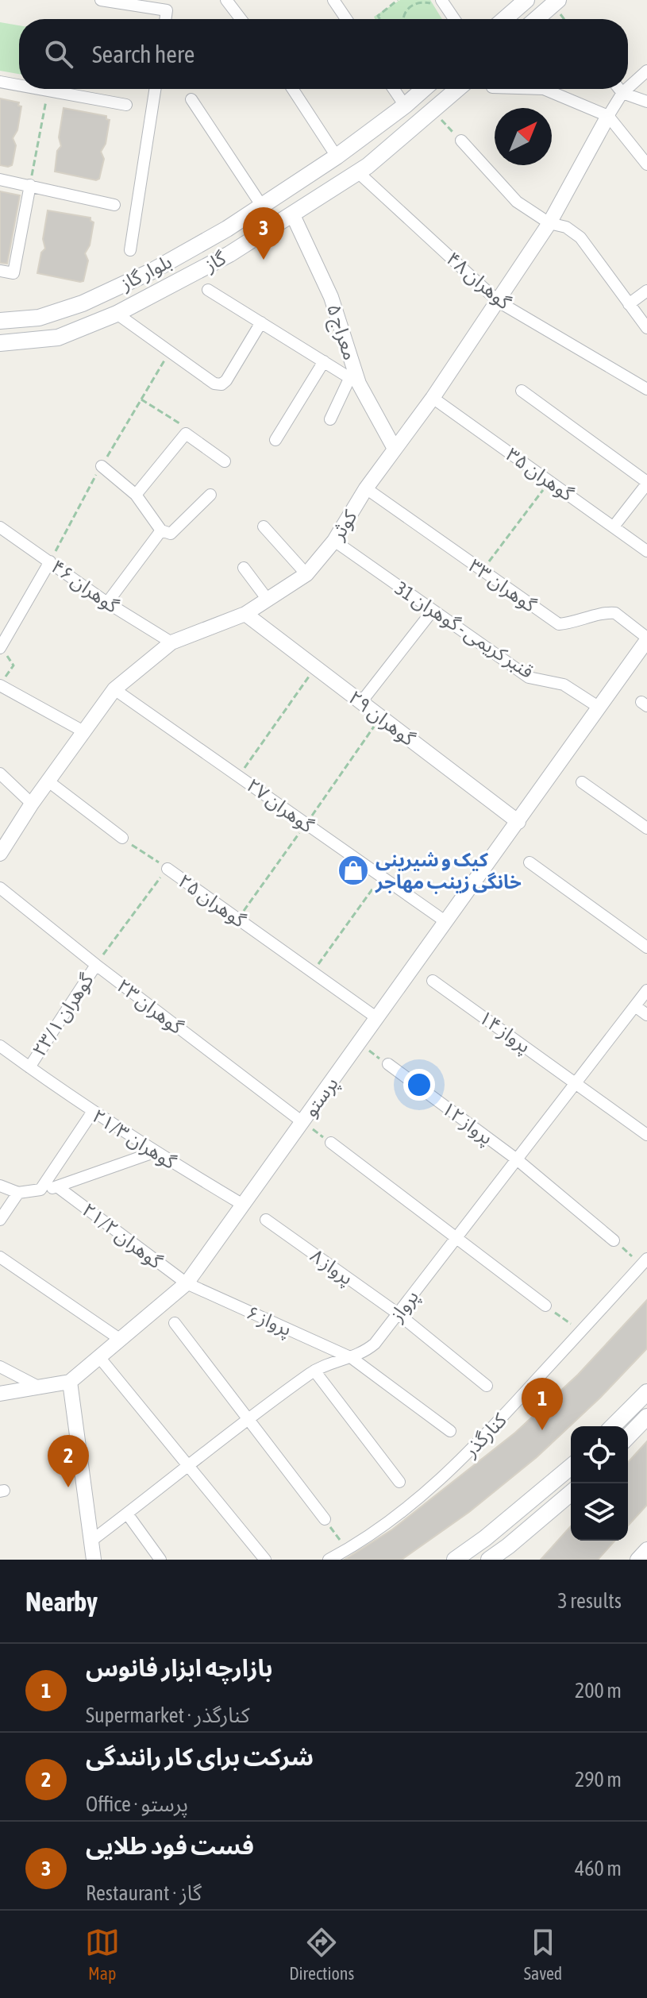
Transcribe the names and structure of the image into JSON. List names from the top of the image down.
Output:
{
  "streets": {
    "main road": ["گاز", "بلوار گاز"],
    "street": [
      "گوهران ۴۸",
      "معراج ۵",
      "گوهران ۳۵",
      "کوثر",
      "گوهران ۳۳",
      "گوهران ۴۶",
      "قنبر کریمی - گوهران 31",
      "گوهران ۲۹",
      "گوهران ۲۷",
      "گوهران ۲۵",
      "گوهران ۲۳",
      "گوهران ۲۳/۱",
      "پرواز ۱۴",
      "پرستو",
      "پرواز ۱۲",
      "گوهران ۲۱/۳",
      "گوهران ۲۱/۲",
      "پرواز ۸",
      "پرواز",
      "پرواز ۶",
      "کنارگذر"
    ]
  },
  "crossings": [
    ["گاز", "گوهران ۴۸"],
    ["گاز", "معراج ۵"],
    ["گوهران ۴۸", "کوثر"],
    ["معراج ۵", "کوثر"],
    ["گوهران ۳۵", "کوثر"],
    ["کوثر", "گوهران ۳۳"],
    ["کوثر", "گوهران ۴۶"],
    ["کوثر", "قنبر کریمی - گوهران 31"],
    ["کوثر", "گوهران ۲۹"],
    ["کوثر", "گوهران ۲۷"],
    ["گوهران ۳۳", "پرستو"],
    ["قنبر کریمی - گوهران 31", "پرستو"],
    ["گوهران ۲۹", "پرستو"],
    ["گوهران ۲۷", "پرستو"],
    ["گوهران ۲۵", "پرستو"],
    ["گوهران ۲۳", "گوهران ۲۳/۱"],
    ["گوهران ۲۳", "پرستو"],
    ["گوهران ۲۳/۱", "گوهران ۲۱/۳"],
    ["پرواز ۱۴", "پرواز"],
    ["پرستو", "گوهران ۲۱/۳"],
    ["پرستو", "گوهران ۲۱/۲"],
    ["پرستو", "پرواز ۶"],
    ["پرواز ۱۲", "پرواز"],
    ["گوهران ۲۱/۲", "پرواز ۶"],
    ["پرواز ۸", "پرواز"],
    ["پرواز", "پرواز ۶"]
  ],
  "places": {
    "shop": ["کیک و شیرینی خانگی زینب مهاجر"]
  },
  "north": "top right",
  "page": {
    "search": "Search here",
    "pins": ["3", "1", "2"],
    "heading": ["Nearby", "3 results"],
    "list": [
      {
        "mark": "1",
        "name": "بازارچه ابزار فانوس",
        "note": "Supermarket · کنارگذر",
        "value": "200 m"
      },
      {
        "mark": "2",
        "name": "شركت براى كار رانندگى",
        "note": "Office · پرستو",
        "value": "290 m"
      },
      {
        "mark": "3",
        "name": "فست فود طلایی",
        "note": "Restaurant · گاز",
        "value": "460 m"
      }
    ],
    "nav": ["Map", "Directions", "Saved"]
  }
}
